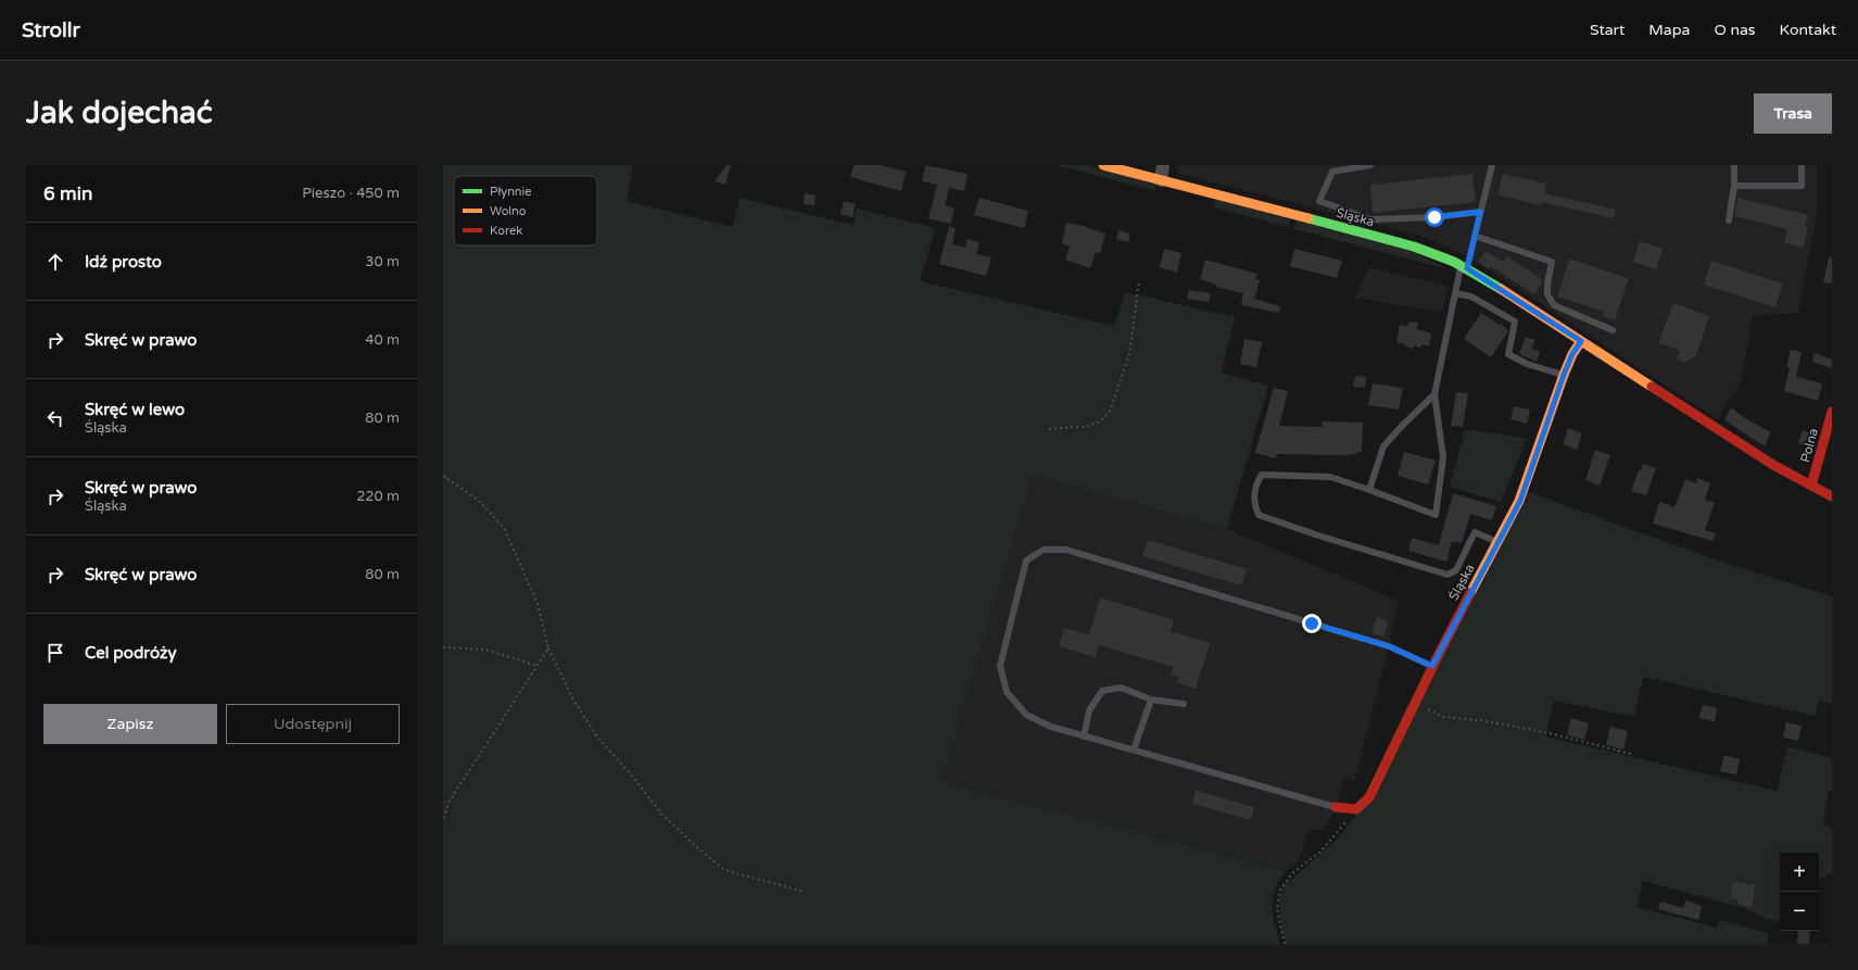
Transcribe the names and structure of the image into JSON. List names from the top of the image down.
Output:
{
  "streets": {
    "main road": ["Śląska", "Polna"]
  },
  "crossings": [
    ["Śląska", "Polna"]
  ],
  "legend": ["Płynnie", "Wolno", "Korek"],
  "page": {
    "header": "Strollr",
    "nav": [
      "Start",
      "Mapa",
      "O nas",
      "Kontakt"
    ],
    "buttons": [
      "Trasa",
      ["Zapisz", "Udostępnij"]
    ],
    "title": "Jak dojechać",
    "heading": ["6 min", "Pieszo · 450 m"],
    "list": [
      ["Idź prosto", "30 m"],
      ["Skręć w prawo", "40 m"],
      ["Skręć w lewo", "Śląska", "80 m"],
      ["Skręć w prawo", "Śląska", "220 m"],
      ["Skręć w prawo", "80 m"],
      "Cel podróży"
    ],
    "map_buttons": ["+", "−"]
  }
}
